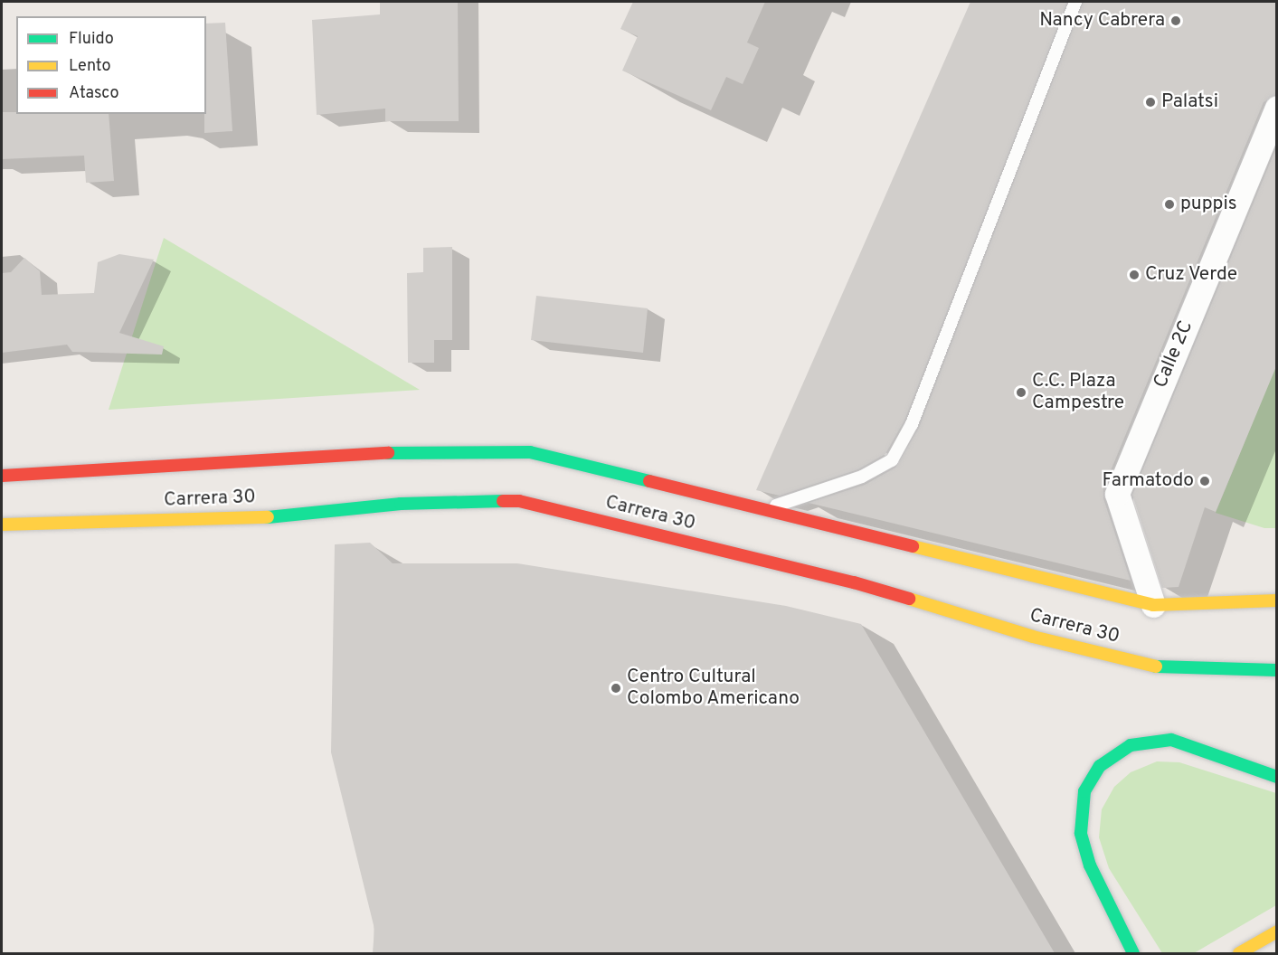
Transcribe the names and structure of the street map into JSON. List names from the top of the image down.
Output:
{
  "streets": {
    "main road": ["Carrera 30"],
    "street": ["Calle 2C"]
  },
  "crossings": [
    ["Calle 2C", "Carrera 30"]
  ],
  "places": [
    "Nancy Cabrera",
    "Palatsi",
    "puppis",
    "Cruz Verde",
    "C.C. Plaza Campestre",
    "Farmatodo",
    "Centro Cultural Colombo Americano"
  ],
  "legend": ["Fluido", "Lento", "Atasco"]
}
